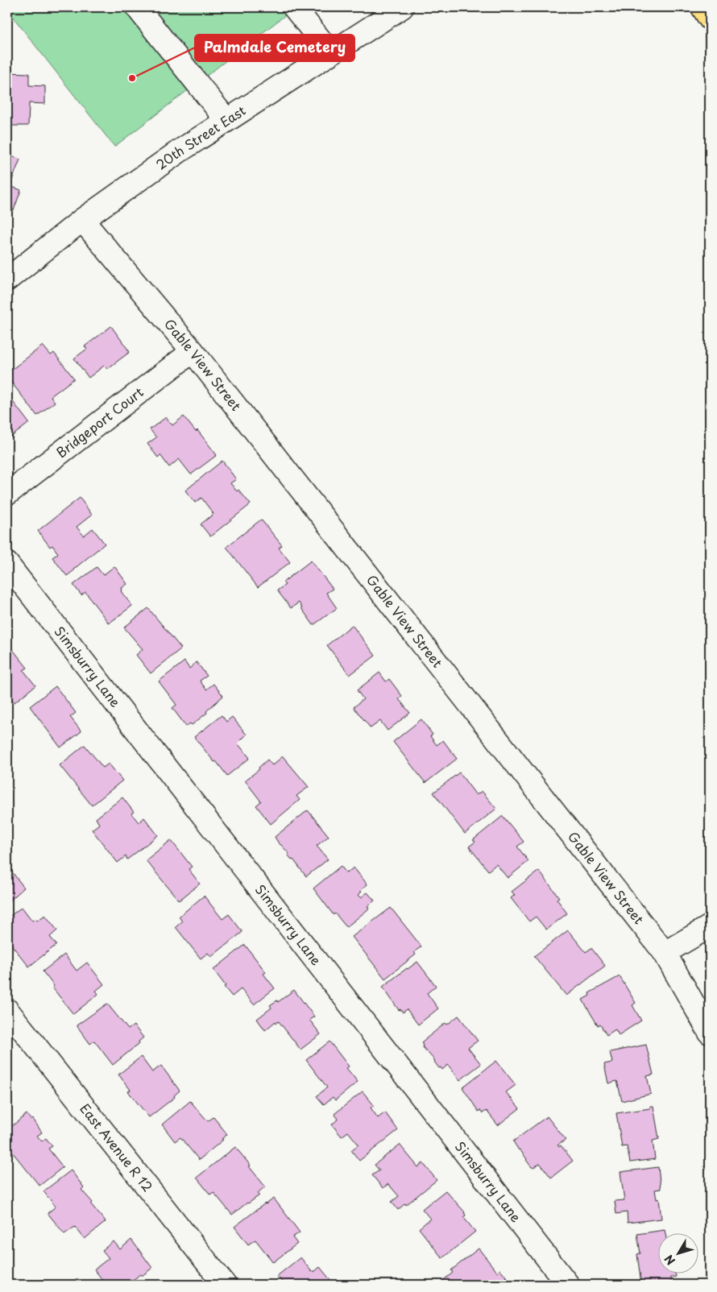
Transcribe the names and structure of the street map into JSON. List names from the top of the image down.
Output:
{
  "streets": {
    "street": [
      "20th Street East",
      "Gable View Street",
      "Bridgeport Court",
      "Simsburry Lane",
      "East Avenue R 12"
    ]
  },
  "crossings": [
    ["20th Street East", "Gable View Street"],
    ["Gable View Street", "Bridgeport Court"]
  ],
  "places": ["Palmdale Cemetery"],
  "north": "bottom left"
}
